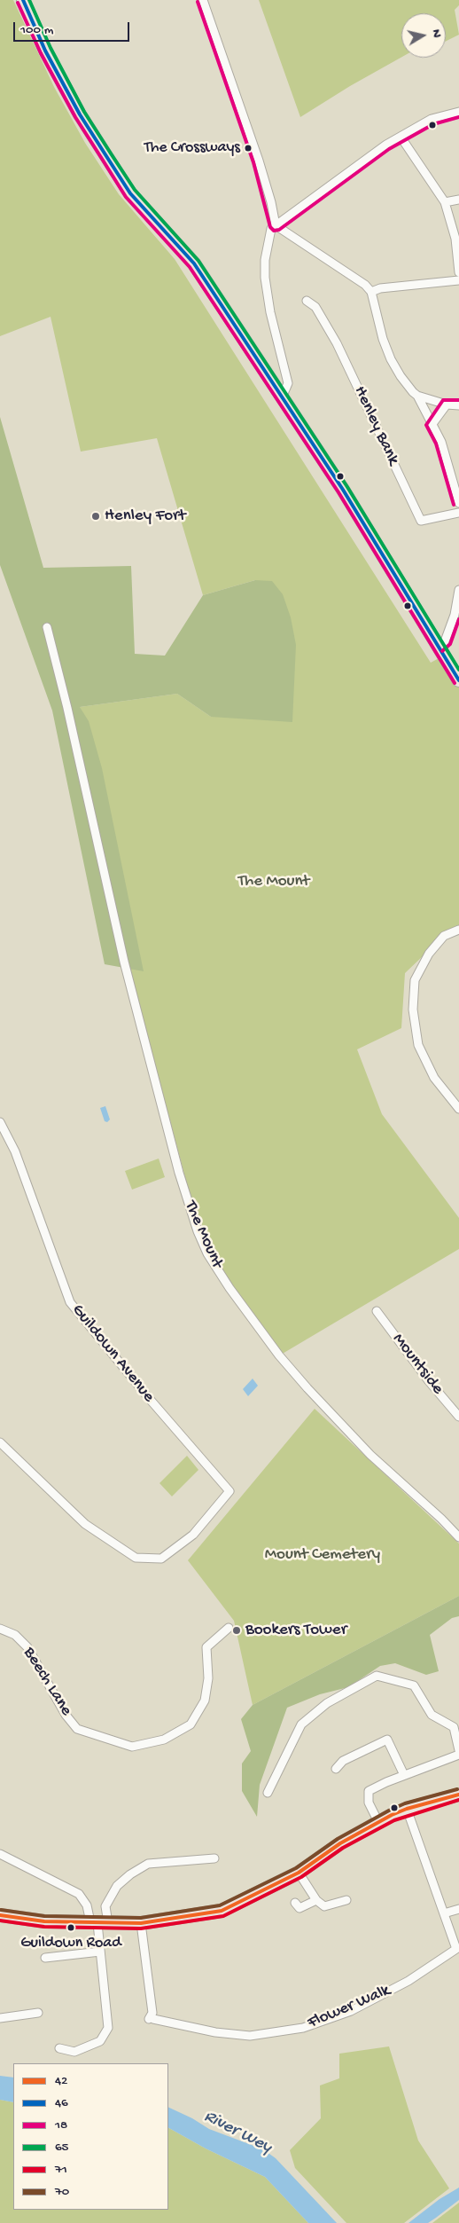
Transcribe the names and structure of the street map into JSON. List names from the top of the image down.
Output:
{
  "streets": {
    "street": [
      "Henley Bank",
      "The Mount",
      "Guildown Avenue",
      "Mountside",
      "Beech Lane",
      "Flower Walk"
    ]
  },
  "water": ["River Wey"],
  "parks": ["The Mount", "Mount Cemetery"],
  "places": [
    "The Crossways",
    "Henley Fort",
    "Bookers Tower",
    "Guildown Road"
  ],
  "lines": [
    "transit line 46",
    "transit line 65",
    "transit line 18",
    "transit line 70",
    "transit line 42",
    "transit line 71"
  ],
  "legend": [
    "42",
    "46",
    "18",
    "65",
    "71",
    "70"
  ],
  "scale_bar": "100 m",
  "north": "right"
}
